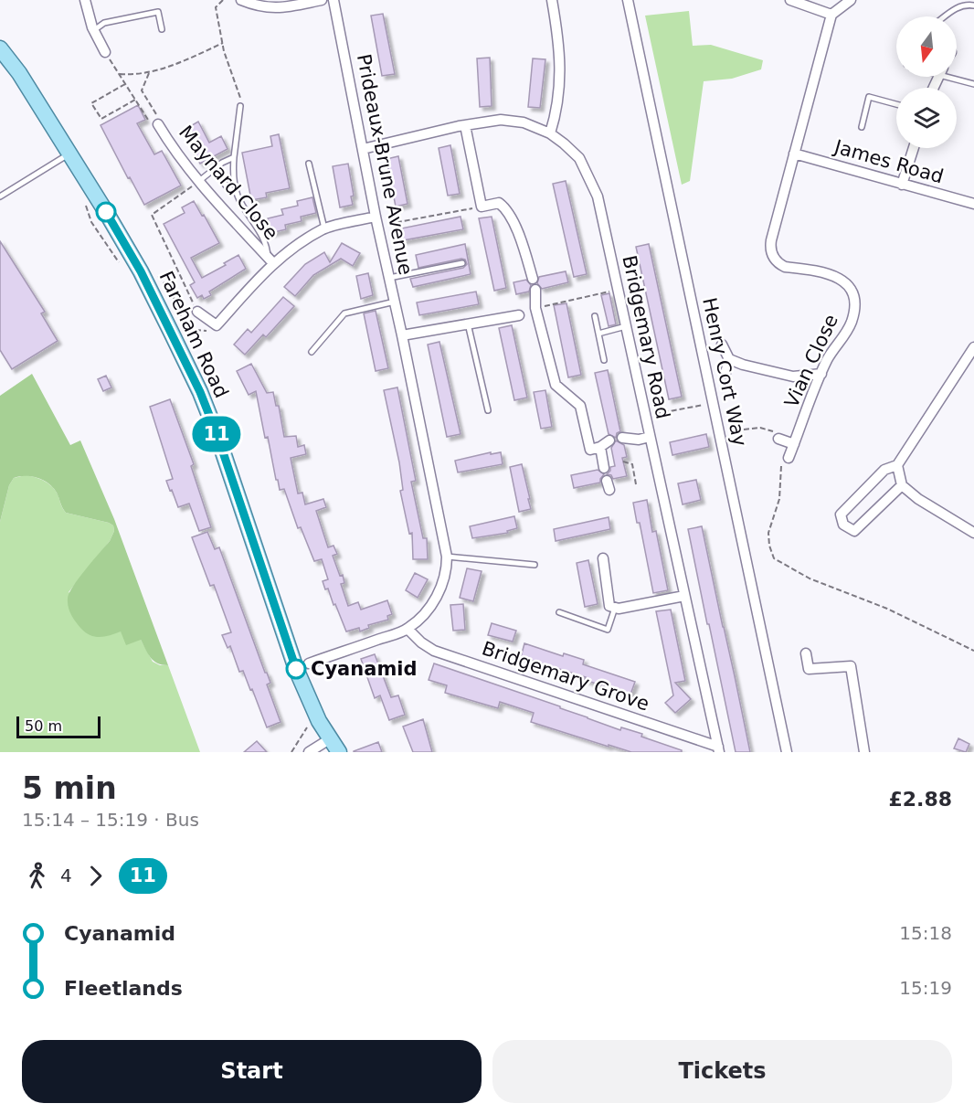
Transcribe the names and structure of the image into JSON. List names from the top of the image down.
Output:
{
  "streets": {
    "main road": ["Fareham Road"],
    "street": [
      "James Road",
      "Prideaux-Brune Avenue",
      "Maynard Close",
      "Bridgemary Road",
      "Vian Close",
      "Henry Cort Way",
      "Bridgemary Grove"
    ]
  },
  "crossings": [
    ["James Road", "Vian Close"],
    ["Prideaux-Brune Avenue", "Bridgemary Road"],
    ["Prideaux-Brune Avenue", "Bridgemary Grove"],
    ["Bridgemary Road", "Bridgemary Grove"]
  ],
  "places": ["Cyanamid"],
  "lines": ["bus line 11"],
  "scale_bar": "50 m",
  "north": "bottom",
  "page": {
    "on_map": "11",
    "scale": "50 m",
    "heading": ["5 min", "15:14 – 15:19 · Bus", "£2.88"],
    "legs": ["4", "11"],
    "list": [
      {
        "name": "Cyanamid",
        "value": "15:18"
      },
      {
        "name": "Fleetlands",
        "value": "15:19"
      }
    ],
    "buttons": ["Start", "Tickets"]
  }
}
